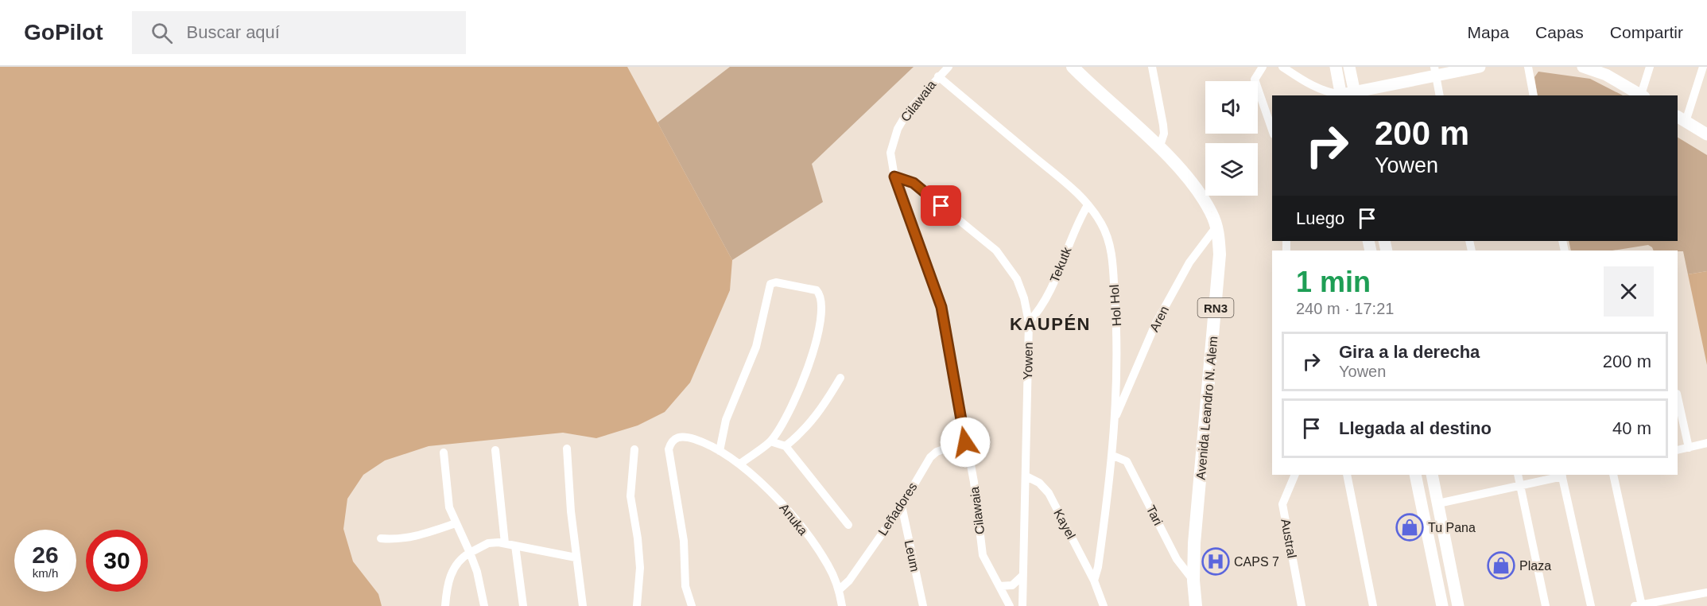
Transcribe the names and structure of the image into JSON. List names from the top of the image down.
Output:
{
  "streets": {
    "highway": ["RN3", "Avenida Leandro N. Alem"],
    "street": [
      "Cilawaia",
      "Tekutk",
      "Hol Hol",
      "Aren",
      "Yowen",
      "Leñadores",
      "Tari",
      "Anuka",
      "Kayel",
      "Austral",
      "Leum"
    ]
  },
  "crossings": [
    ["Cilawaia", "Hol Hol"],
    ["Cilawaia", "Yowen"],
    ["Cilawaia", "Leñadores"],
    ["Tekutk", "Hol Hol"],
    ["Tekutk", "Yowen"],
    ["Hol Hol", "Aren"],
    ["Hol Hol", "Tari"],
    ["Hol Hol", "Kayel"],
    ["Aren", "Avenida Leandro N. Alem"],
    ["Yowen", "Kayel"],
    ["Avenida Leandro N. Alem", "Tari"],
    ["Leñadores", "Anuka"],
    ["Leñadores", "Leum"]
  ],
  "districts": ["KAUPÉN"],
  "places": {
    "shop": ["Tu Pana", "Plaza"],
    "hospital": ["CAPS 7"]
  },
  "page": {
    "header": "GoPilot",
    "search": "Buscar aquí",
    "nav": ["Mapa", "Capas", "Compartir"],
    "turn": ["200 m", "Yowen"],
    "then": "Luego",
    "heading": ["1 min", "240 m · 17:21"],
    "list": [
      {
        "name": "Gira a la derecha",
        "note": "Yowen",
        "value": "200 m"
      },
      {
        "name": "Llegada al destino",
        "value": "40 m"
      }
    ],
    "speed": "26 km/h",
    "limit": "30"
  }
}
